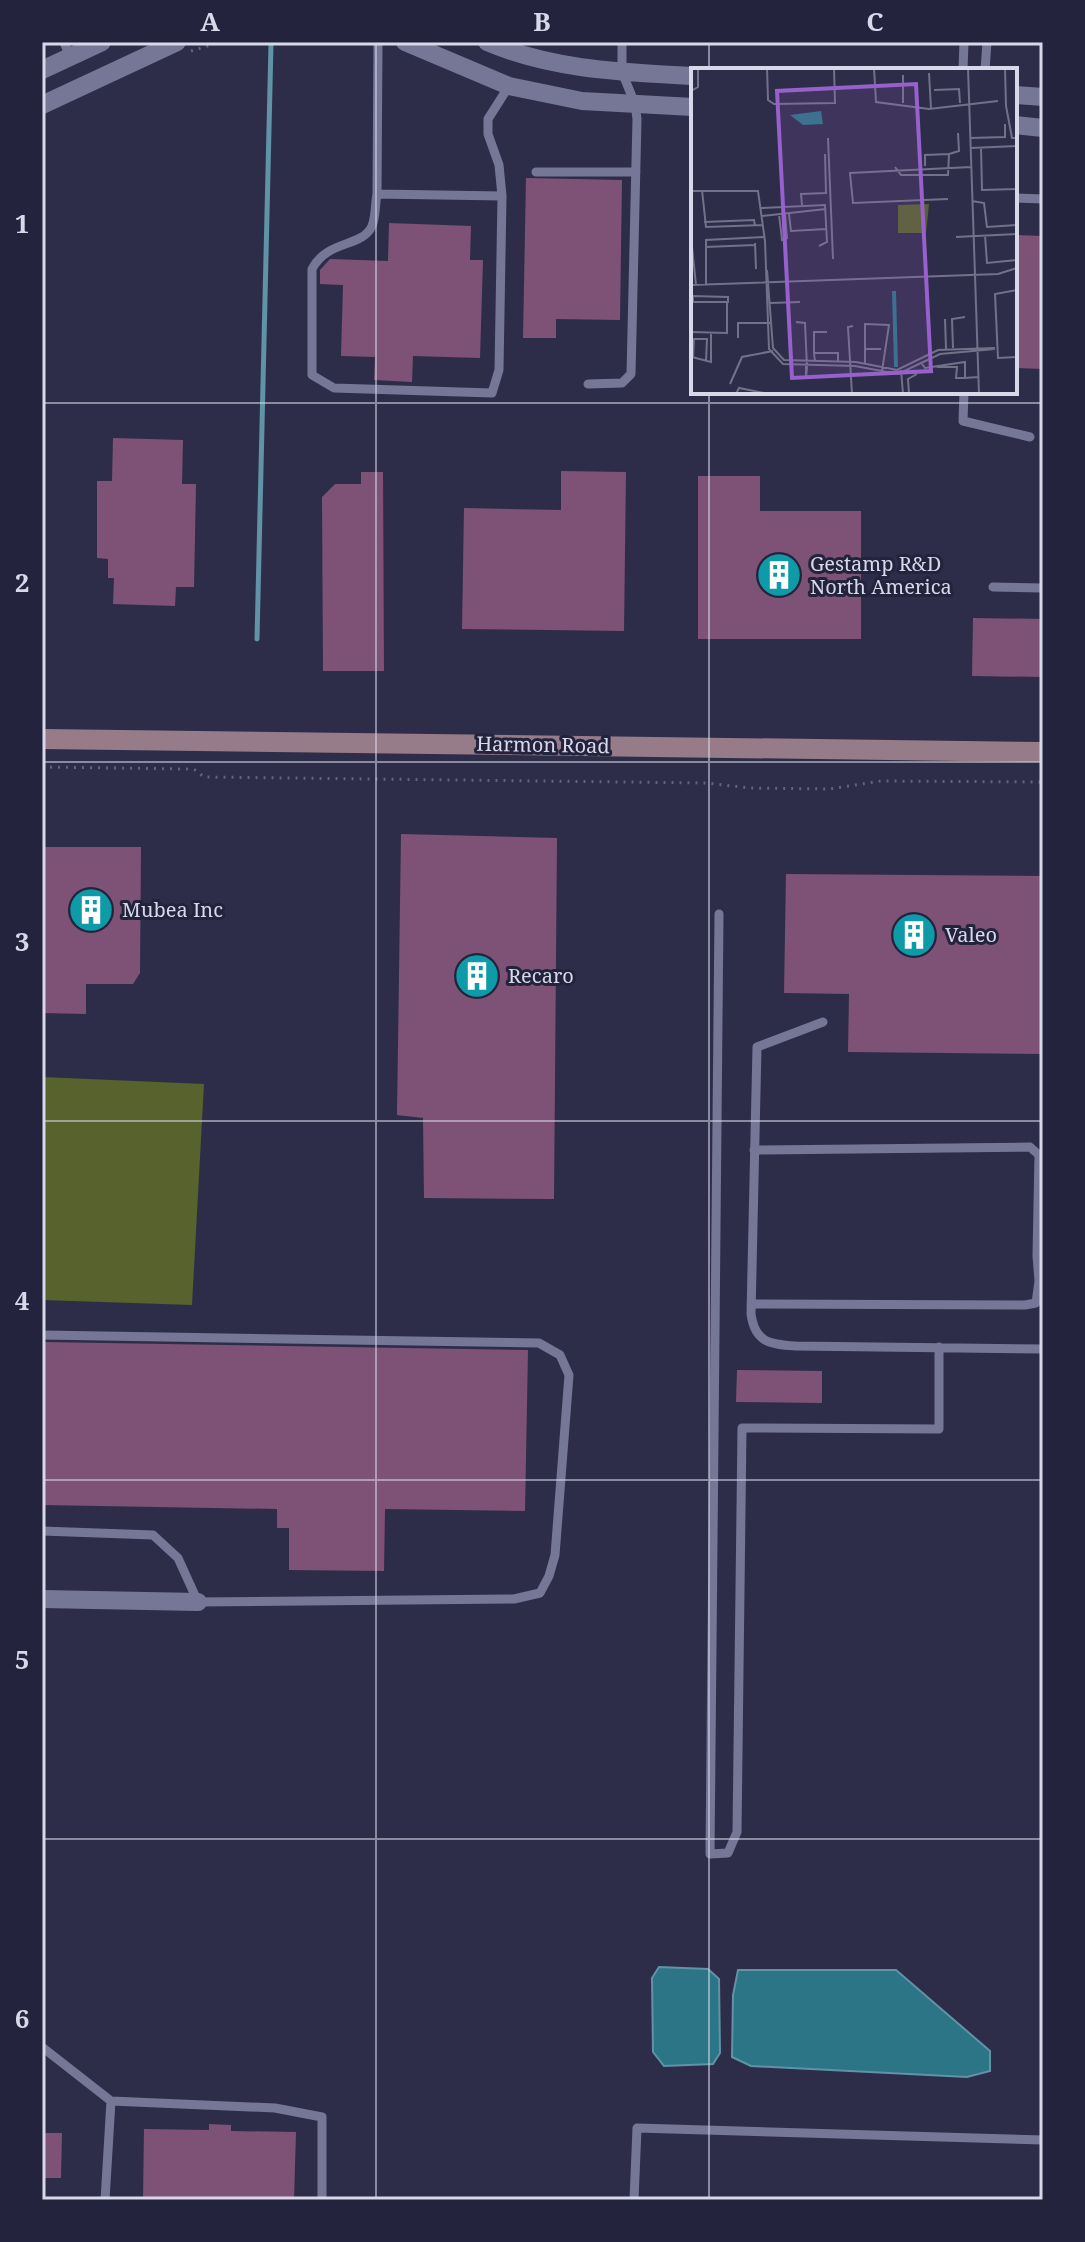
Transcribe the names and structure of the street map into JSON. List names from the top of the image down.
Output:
{
  "streets": {
    "street": ["Harmon Road"]
  },
  "places": {
    "building": [
      "Gestamp R&D North America",
      "Mubea Inc",
      "Valeo",
      "Recaro"
    ]
  },
  "grid": {
    "columns": ["A", "B", "C"],
    "rows": [
      "1",
      "2",
      "3",
      "4",
      "5",
      "6"
    ]
  }
}
